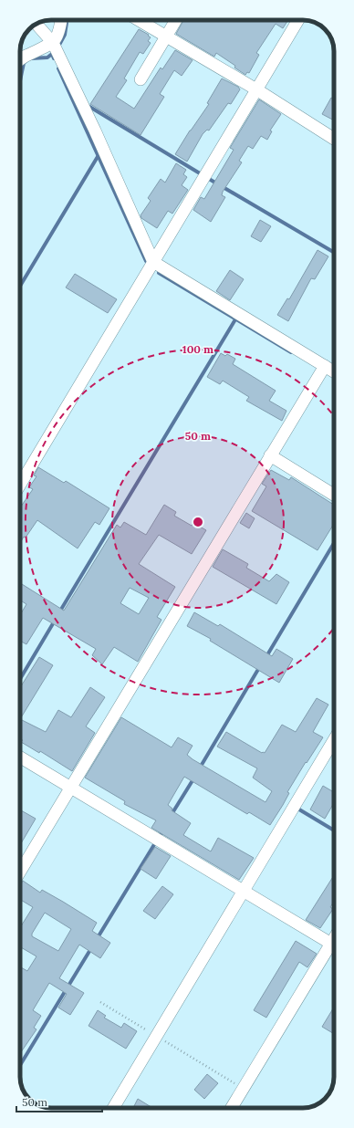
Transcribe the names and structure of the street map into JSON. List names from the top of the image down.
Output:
{
  "scale_bar": "50 m",
  "rings": ["100 m", "50 m"]
}
